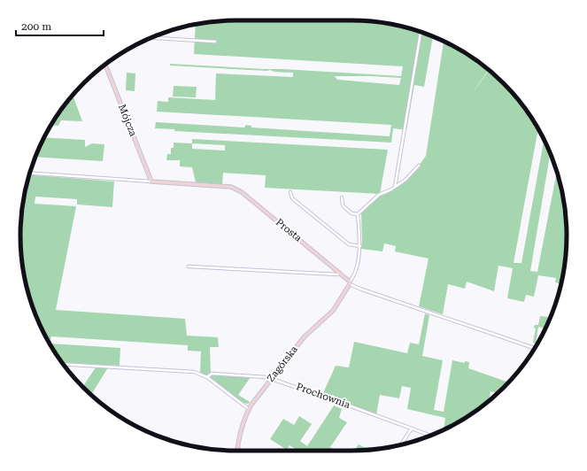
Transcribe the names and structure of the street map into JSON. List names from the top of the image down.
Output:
{
  "streets": {
    "street": [
      "Mójcza",
      "Prosta",
      "Zagórska",
      "Prochownia"
    ]
  },
  "crossings": [
    ["Mójcza", "Prosta"],
    ["Prosta", "Zagórska"],
    ["Zagórska", "Prochownia"]
  ],
  "scale_bar": "200 m"
}
